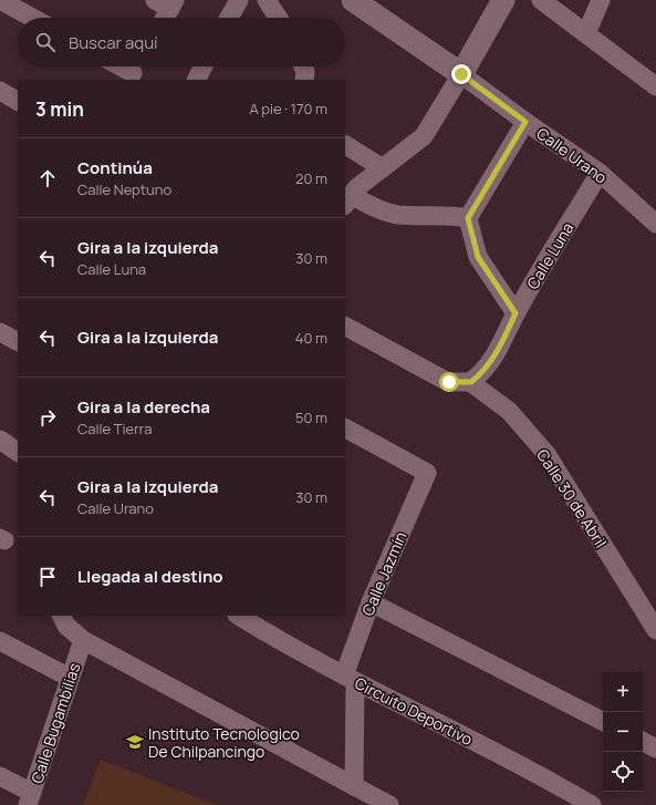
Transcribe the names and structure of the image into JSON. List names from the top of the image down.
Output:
{
  "streets": {
    "street": [
      "Calle Urano",
      "Calle Luna",
      "Calle 30 de Abril",
      "Calle Jazmín",
      "Circuito Deportivo",
      "Calle Bugambilias"
    ]
  },
  "crossings": [
    ["Calle Urano", "Calle Luna"],
    ["Calle Luna", "Calle 30 de Abril"],
    ["Calle Jazmín", "Circuito Deportivo"]
  ],
  "places": {
    "school or university": ["Instituto Tecnologico De Chilpancingo"]
  },
  "page": {
    "search": "Buscar aquí",
    "heading": ["3 min", "A pie · 170 m"],
    "list": [
      ["Continúa", "Calle Neptuno", "20 m"],
      ["Gira a la izquierda", "Calle Luna", "30 m"],
      ["Gira a la izquierda", "40 m"],
      ["Gira a la derecha", "Calle Tierra", "50 m"],
      ["Gira a la izquierda", "Calle Urano", "30 m"],
      "Llegada al destino"
    ],
    "map_buttons": ["+", "−"]
  }
}
